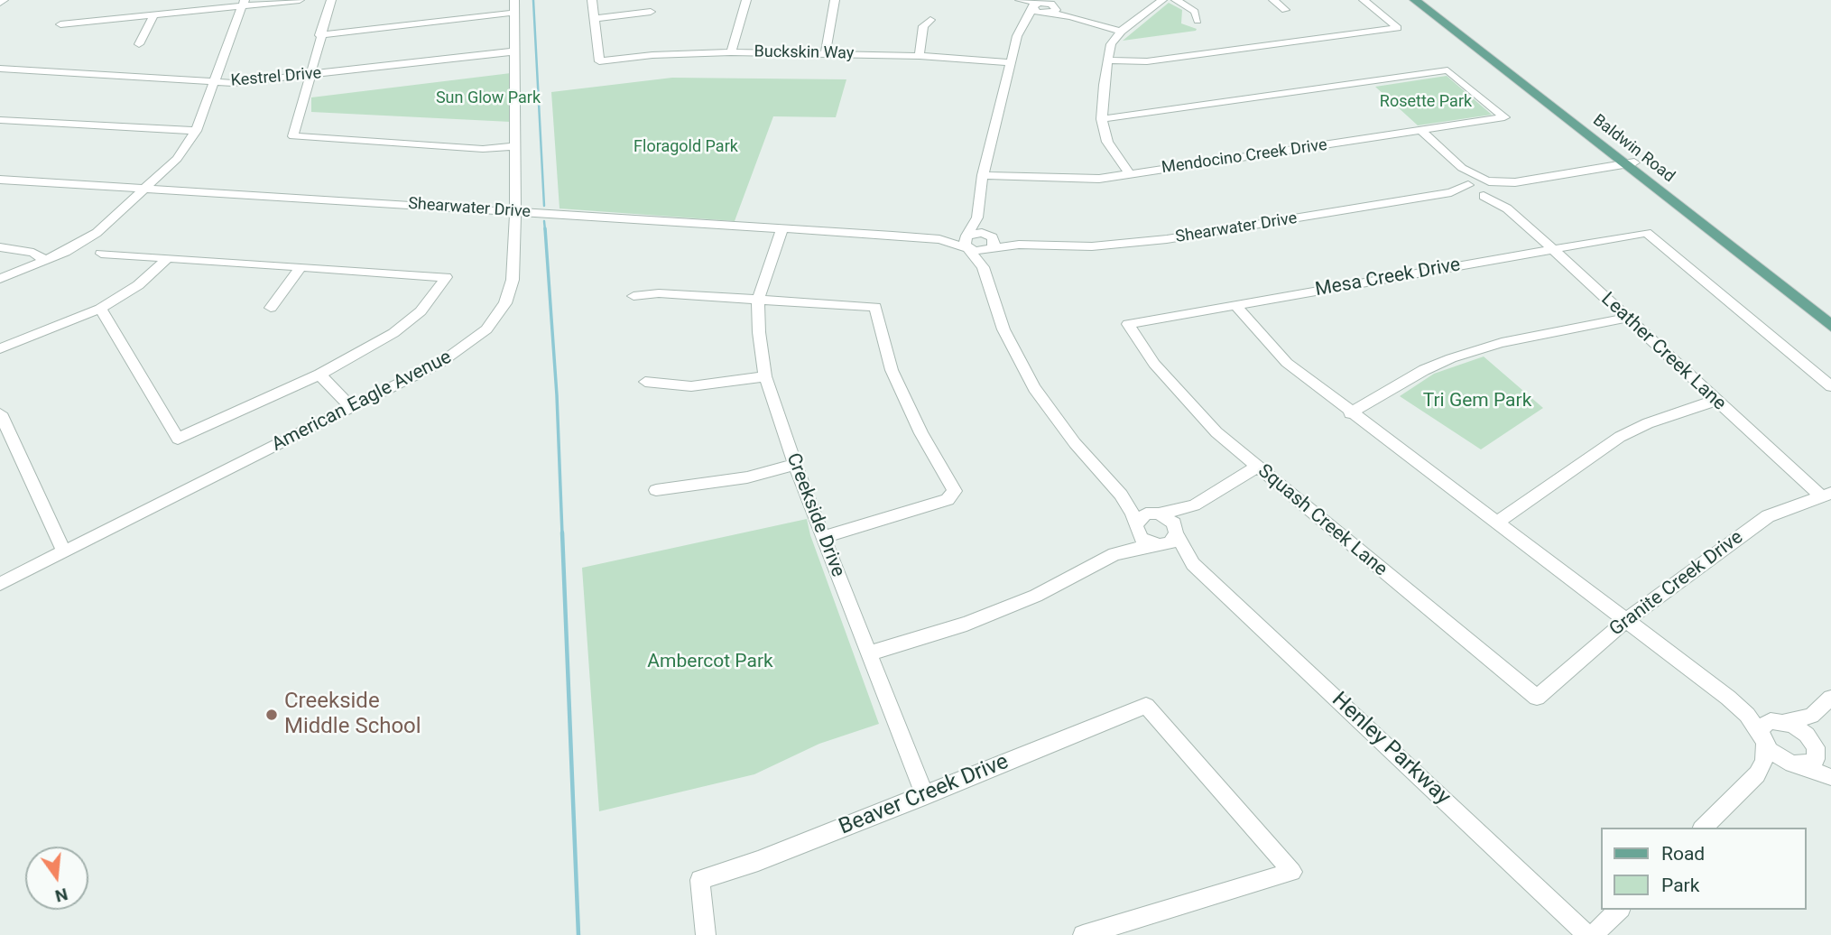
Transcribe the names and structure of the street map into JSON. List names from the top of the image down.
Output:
{
  "streets": {
    "main road": ["Baldwin Road"],
    "street": [
      "Buckskin Way",
      "Kestrel Drive",
      "Mendocino Creek Drive",
      "Shearwater Drive",
      "Mesa Creek Drive",
      "Leather Creek Lane",
      "American Eagle Avenue",
      "Creekside Drive",
      "Squash Creek Lane",
      "Granite Creek Drive",
      "Henley Parkway",
      "Beaver Creek Drive"
    ]
  },
  "crossings": [
    ["Kestrel Drive", "American Eagle Avenue"],
    ["Shearwater Drive", "Leather Creek Lane"],
    ["Shearwater Drive", "American Eagle Avenue"],
    ["Shearwater Drive", "Creekside Drive"],
    ["Mesa Creek Drive", "Leather Creek Lane"],
    ["Mesa Creek Drive", "Squash Creek Lane"],
    ["Leather Creek Lane", "Granite Creek Drive"],
    ["Creekside Drive", "Beaver Creek Drive"],
    ["Squash Creek Lane", "Granite Creek Drive"]
  ],
  "parks": [
    "Sun Glow Park",
    "Rosette Park",
    "Floragold Park",
    "Tri Gem Park",
    "Ambercot Park"
  ],
  "places": ["Creekside Middle School"],
  "legend": ["Road", "Park"],
  "north": "bottom"
}
